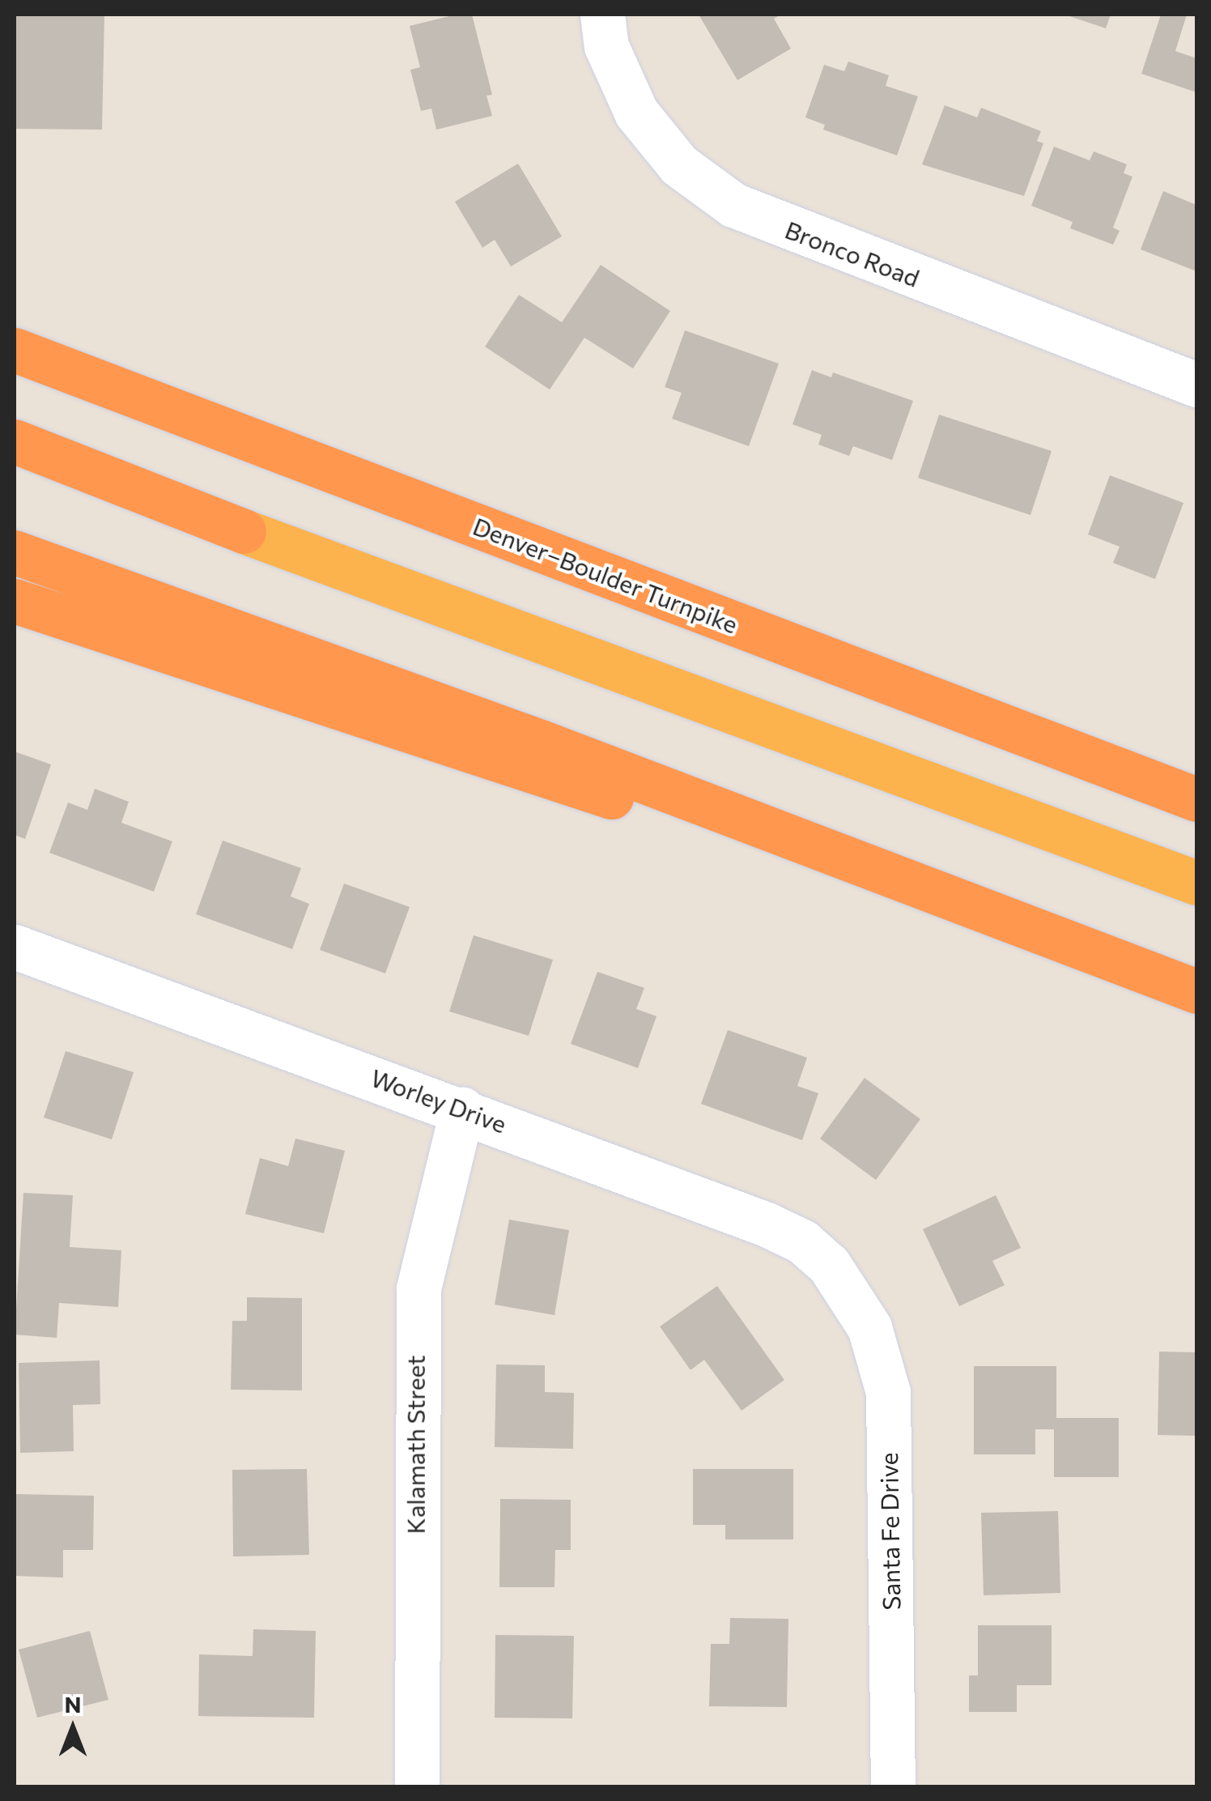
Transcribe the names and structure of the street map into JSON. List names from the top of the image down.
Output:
{
  "streets": {
    "highway": ["Denver–Boulder Turnpike"],
    "street": [
      "Bronco Road",
      "Worley Drive",
      "Kalamath Street",
      "Santa Fe Drive"
    ]
  },
  "crossings": [
    ["Worley Drive", "Kalamath Street"],
    ["Worley Drive", "Santa Fe Drive"]
  ],
  "north": "top"
}
